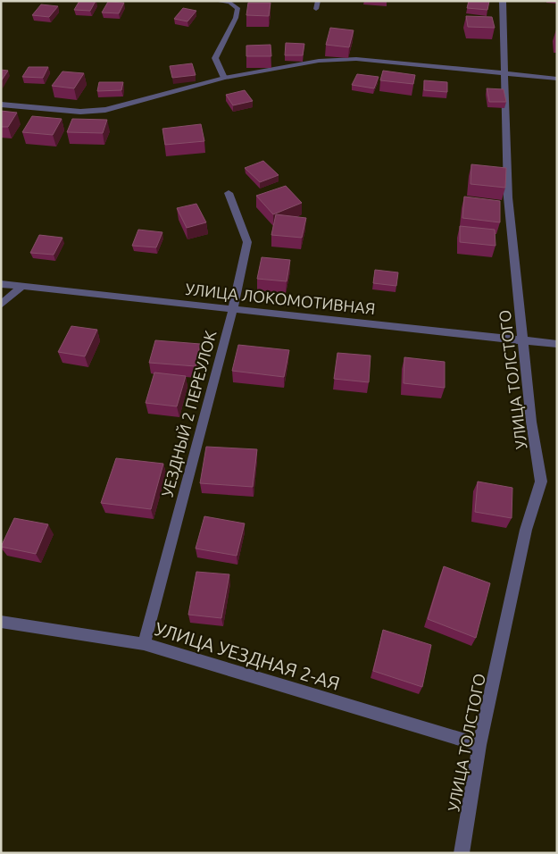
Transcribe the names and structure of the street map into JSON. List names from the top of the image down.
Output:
{
  "streets": {
    "street": [
      "УЛИЦА ЛОКОМОТИВНАЯ",
      "УЛИЦА ТОЛСТОГО",
      "УЕЗДНЫЙ 2 ПЕРЕУЛОК",
      "УЛИЦА УЕЗДНАЯ 2-АЯ"
    ]
  },
  "crossings": [
    ["УЛИЦА ЛОКОМОТИВНАЯ", "УЛИЦА ТОЛСТОГО"],
    ["УЛИЦА ЛОКОМОТИВНАЯ", "УЕЗДНЫЙ 2 ПЕРЕУЛОК"],
    ["УЛИЦА ТОЛСТОГО", "УЛИЦА УЕЗДНАЯ 2-АЯ"],
    ["УЕЗДНЫЙ 2 ПЕРЕУЛОК", "УЛИЦА УЕЗДНАЯ 2-АЯ"]
  ]
}
